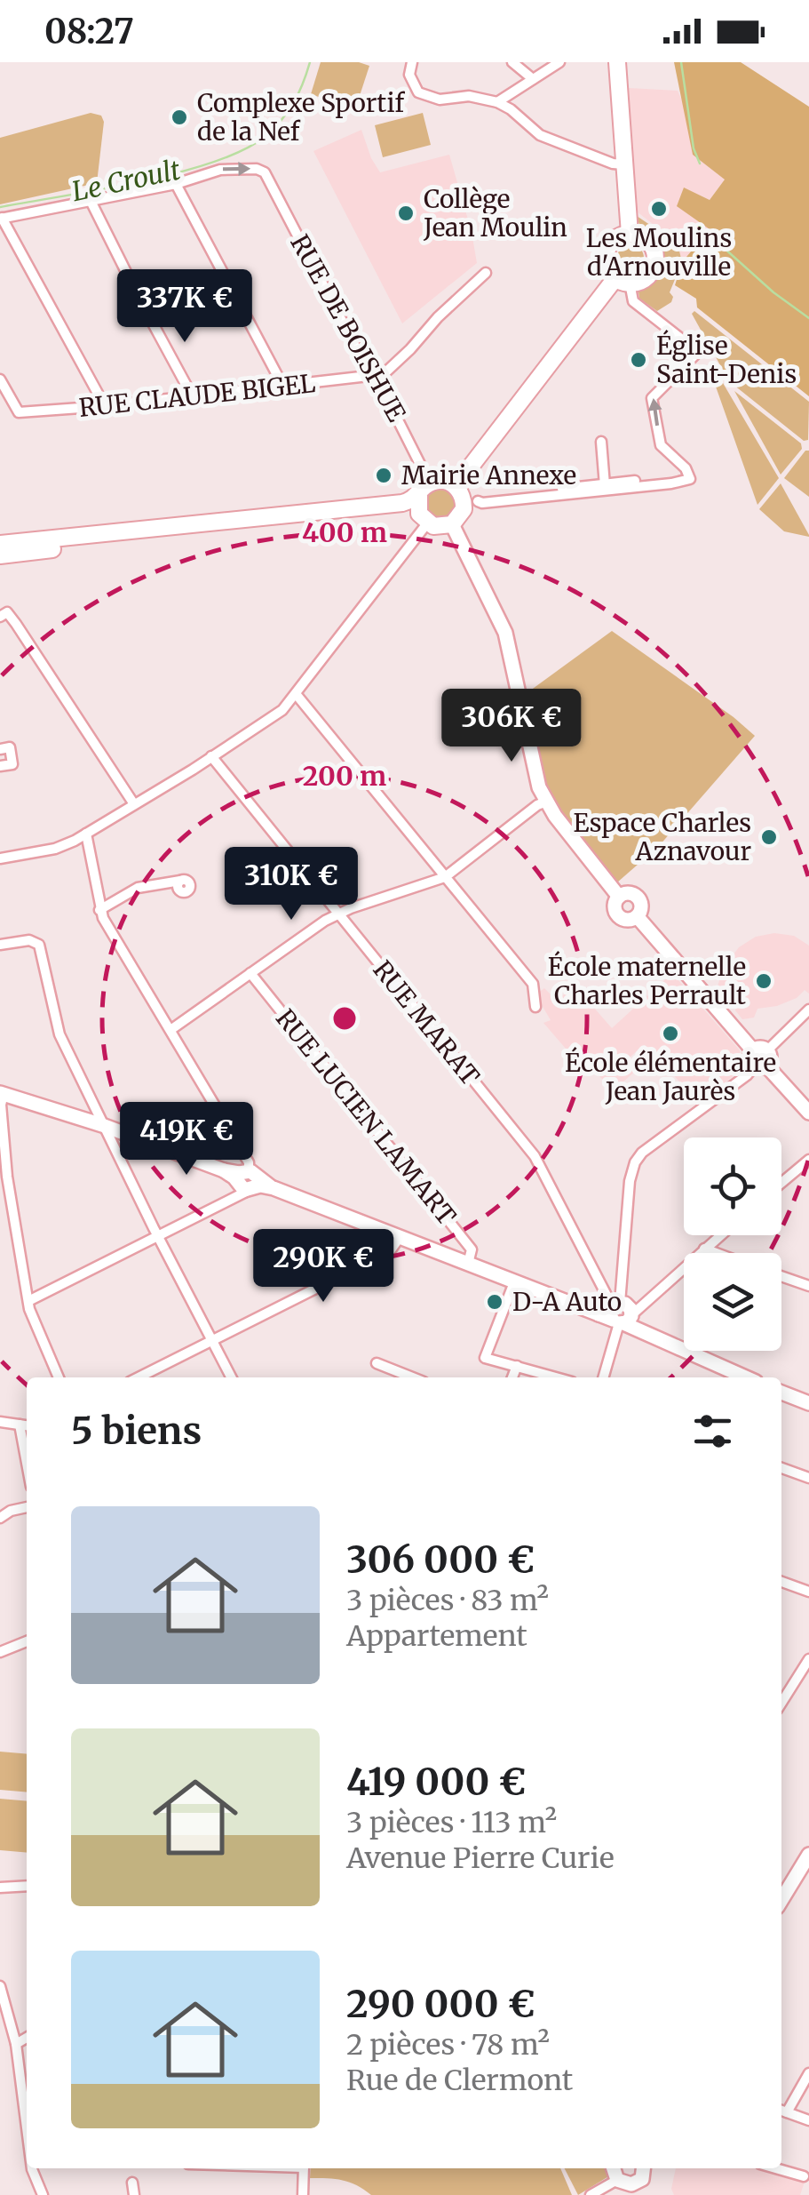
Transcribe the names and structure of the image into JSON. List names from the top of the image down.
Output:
{
  "streets": {
    "street": [
      "RUE DE BOISHUE",
      "RUE CLAUDE BIGEL",
      "RUE MARAT",
      "RUE LUCIEN LAMART"
    ]
  },
  "crossings": [
    ["RUE DE BOISHUE", "RUE CLAUDE BIGEL"]
  ],
  "one_way": ["RUE DE BOISHUE"],
  "water": ["Le Croult"],
  "places": [
    "Complexe Sportif de la Nef",
    "Les Moulins d'Arnouville",
    "Collège Jean Moulin",
    "Église Saint-Denis",
    "Mairie Annexe",
    "Espace Charles Aznavour",
    "École maternelle Charles Perrault",
    "École élémentaire Jean Jaurès",
    "D-A Auto"
  ],
  "page": {
    "status": "08:27",
    "price": [
      "337K €",
      "306K €",
      "310K €",
      "419K €",
      "290K €"
    ],
    "heading": "5 biens",
    "list": [
      {
        "name": "306 000 €",
        "note": "3 pièces · 83 m² · Appartement"
      },
      {
        "name": "419 000 €",
        "note": "3 pièces · 113 m² · Avenue Pierre Curie"
      },
      {
        "name": "290 000 €",
        "note": "2 pièces · 78 m² · Rue de Clermont"
      }
    ]
  },
  "rings": ["400 m", "200 m"]
}
